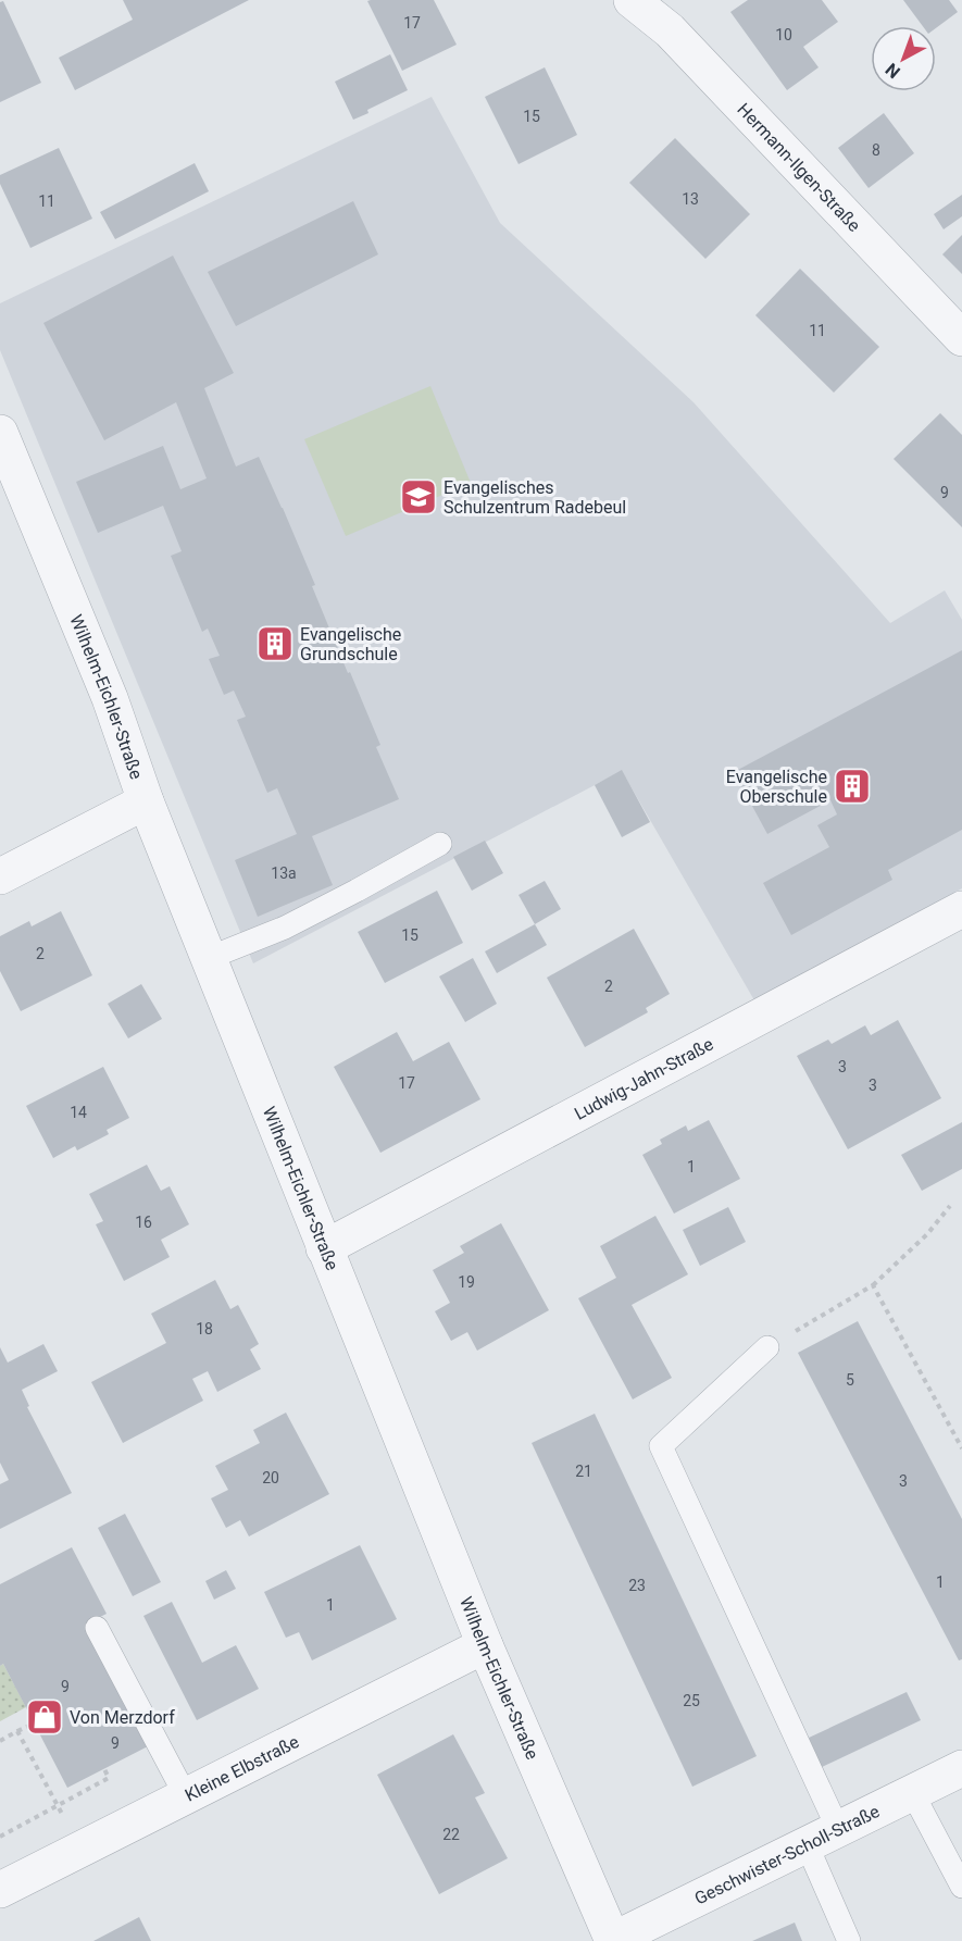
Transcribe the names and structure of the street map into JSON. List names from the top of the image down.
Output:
{
  "streets": {
    "street": [
      "Hermann-Ilgen-Straße",
      "Wilhelm-Eichler-Straße",
      "Ludwig-Jahn-Straße",
      "Kleine Elbstraße",
      "Geschwister-Scholl-Straße"
    ]
  },
  "crossings": [
    ["Wilhelm-Eichler-Straße", "Ludwig-Jahn-Straße"],
    ["Wilhelm-Eichler-Straße", "Kleine Elbstraße"],
    ["Wilhelm-Eichler-Straße", "Geschwister-Scholl-Straße"]
  ],
  "places": {
    "school or university": ["Evangelisches Schulzentrum Radebeul"],
    "building": ["Evangelische Grundschule", "Evangelische Oberschule"],
    "shop": ["Von Merzdorf"]
  },
  "house_numbers": [
    "17",
    "10",
    "15",
    "8",
    "13",
    "11",
    "11",
    "9",
    "13a",
    "15",
    "2",
    "2",
    "3",
    "17",
    "3",
    "14",
    "1",
    "16",
    "19",
    "18",
    "5",
    "21",
    "20",
    "3",
    "1",
    "23",
    "1",
    "9",
    "25",
    "9",
    "22"
  ],
  "north": "bottom left"
}
